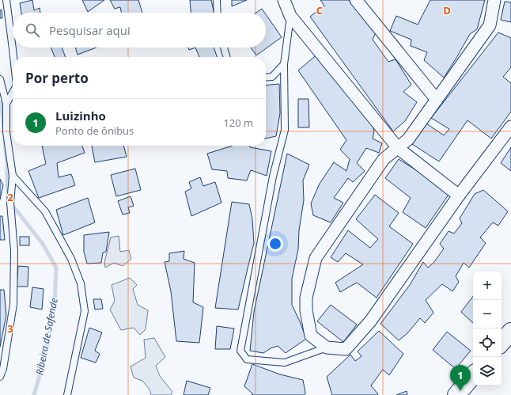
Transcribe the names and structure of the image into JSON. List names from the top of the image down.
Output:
{
  "water": ["Ribeira de Safende"],
  "page": {
    "search": "Pesquisar aqui",
    "heading": "Por perto",
    "list": [
      {
        "mark": "1",
        "name": "Luizinho",
        "note": "Ponto de ônibus",
        "value": "120 m"
      }
    ],
    "map_buttons": ["+", "−"],
    "pins": "1"
  },
  "grid": {
    "columns": ["C", "D"],
    "rows": ["2", "3"]
  }
}
